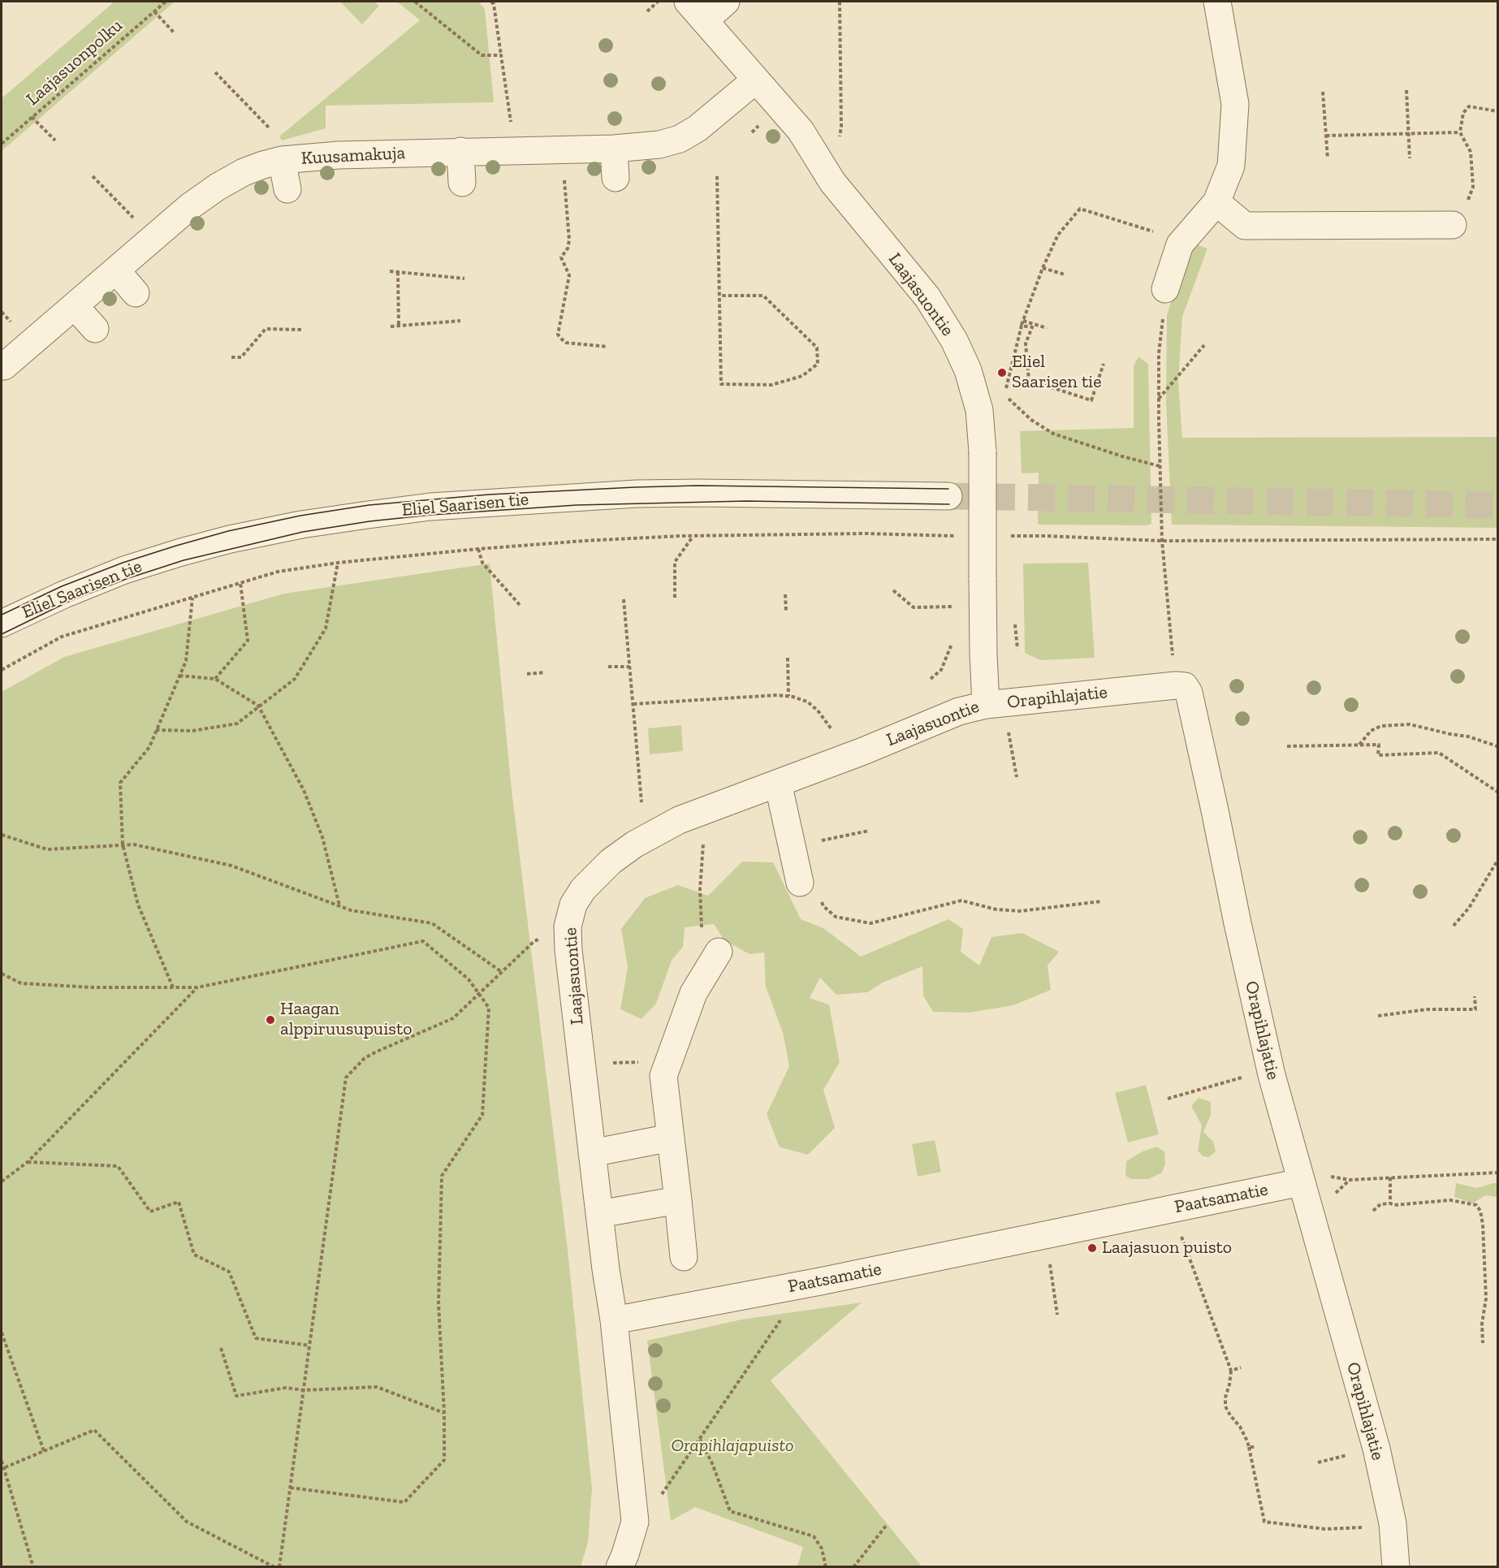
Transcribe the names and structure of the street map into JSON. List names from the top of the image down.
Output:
{
  "streets": {
    "street": [
      "Kuusamakuja",
      "Laajasuontie",
      "Eliel Saarisen tie",
      "Orapihlajatie",
      "Paatsamatie"
    ],
    "path": ["Laajasuonpolku"]
  },
  "crossings": [
    ["Kuusamakuja", "Laajasuontie"],
    ["Laajasuontie", "Orapihlajatie"],
    ["Laajasuontie", "Paatsamatie"],
    ["Orapihlajatie", "Paatsamatie"]
  ],
  "parks": ["Orapihlajapuisto"],
  "places": ["Eliel Saarisen tie", "Haagan alppiruusupuisto", "Laajasuon puisto"]
}
